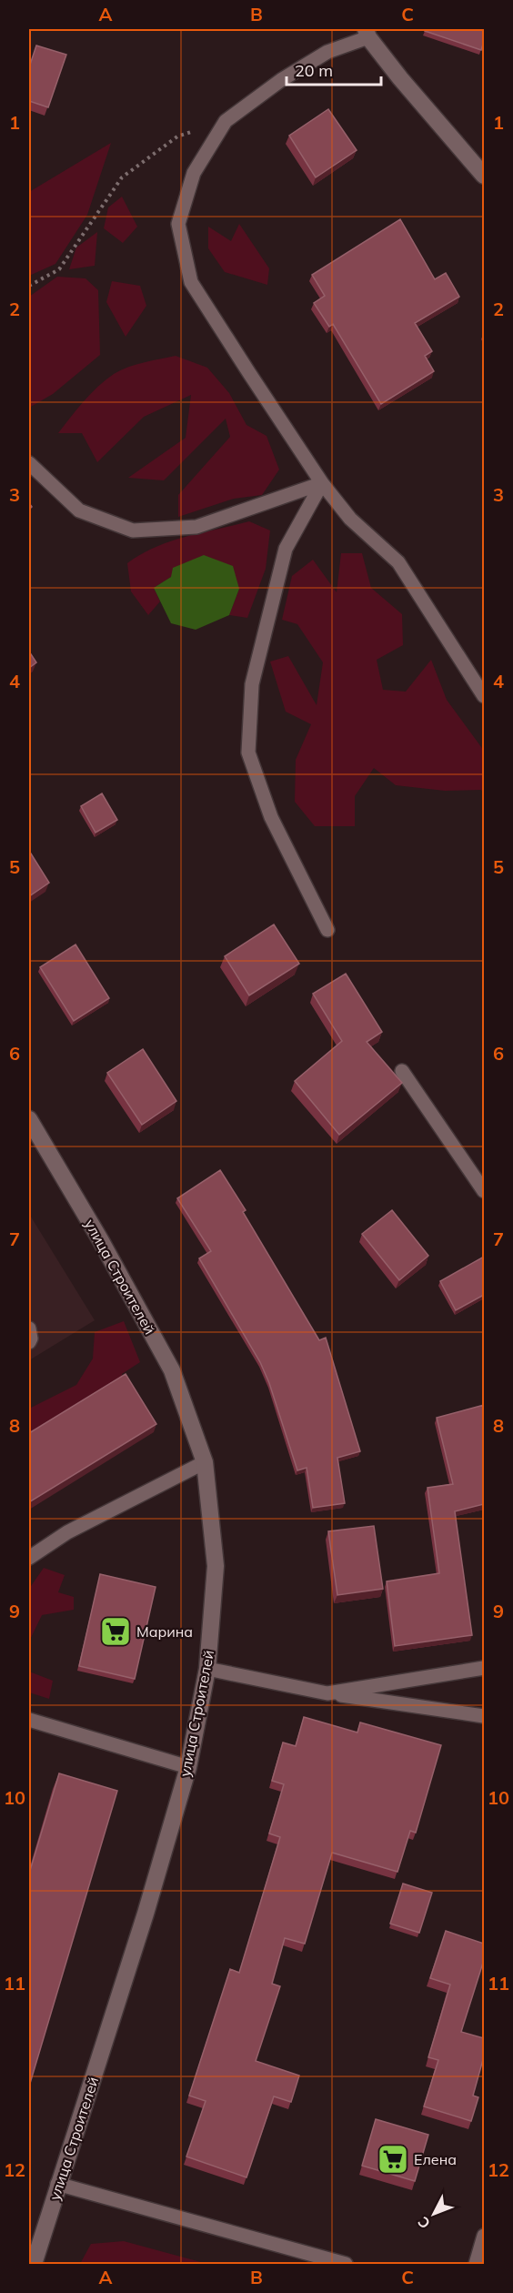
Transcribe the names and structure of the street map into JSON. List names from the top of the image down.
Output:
{
  "streets": {
    "street": ["улица Строителей"]
  },
  "places": {
    "supermarket": ["Марина", "Елена"]
  },
  "scale_bar": "20 m",
  "north": "bottom left",
  "grid": {
    "columns": ["A", "B", "C"],
    "rows": [
      "1",
      "2",
      "3",
      "4",
      "5",
      "6",
      "7",
      "8",
      "9",
      "10",
      "11",
      "12"
    ]
  }
}
